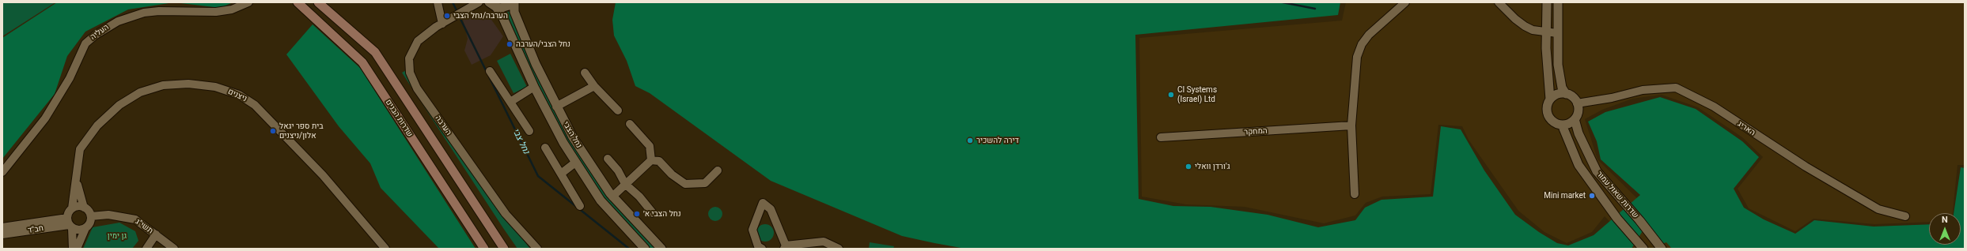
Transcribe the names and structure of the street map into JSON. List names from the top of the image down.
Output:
{
  "streets": {
    "main road": ["שדרות הבנים"],
    "street": [
      "העליה",
      "ניצנים",
      "הערבה",
      "האריג",
      "המחקר",
      "נחל הצבי",
      "שדרות שאול עמור",
      "תשי\"ג",
      "חב\"ד"
    ]
  },
  "crossings": [
    ["ניצנים", "תשי\"ג"],
    ["ניצנים", "חב\"ד"],
    ["הערבה", "נחל הצבי"],
    ["האריג", "שדרות שאול עמור"],
    ["תשי\"ג", "חב\"ד"]
  ],
  "water": ["נחל צבי"],
  "parks": ["גן ימין"],
  "places": [
    "הערבה/נחל הצבי",
    "נחל הצבי/הערבה",
    "CI Systems (Israel) Ltd",
    "בית ספר יגאל אלון/ניצנים",
    "דירה להשכיר",
    "ג'ורדן וואלי",
    "Mini market",
    "נחל הצבי א׳"
  ],
  "north": "top"
}
